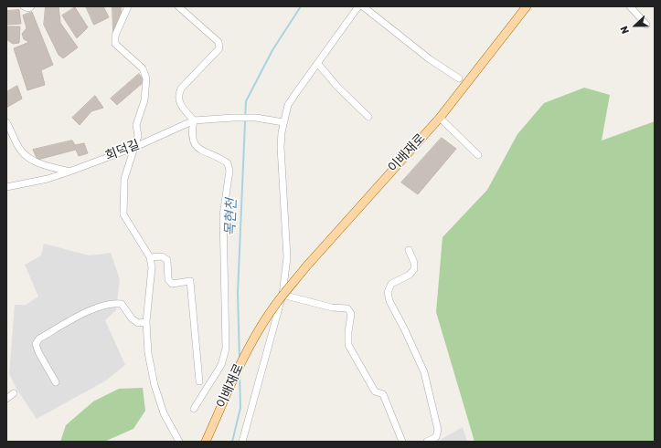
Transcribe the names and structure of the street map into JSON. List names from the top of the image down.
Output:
{
  "streets": {
    "main road": ["이배재로"],
    "street": ["회덕길"]
  },
  "crossings": [
    ["회덕길", "이배재로"]
  ],
  "water": ["목현천"],
  "north": "left"
}
